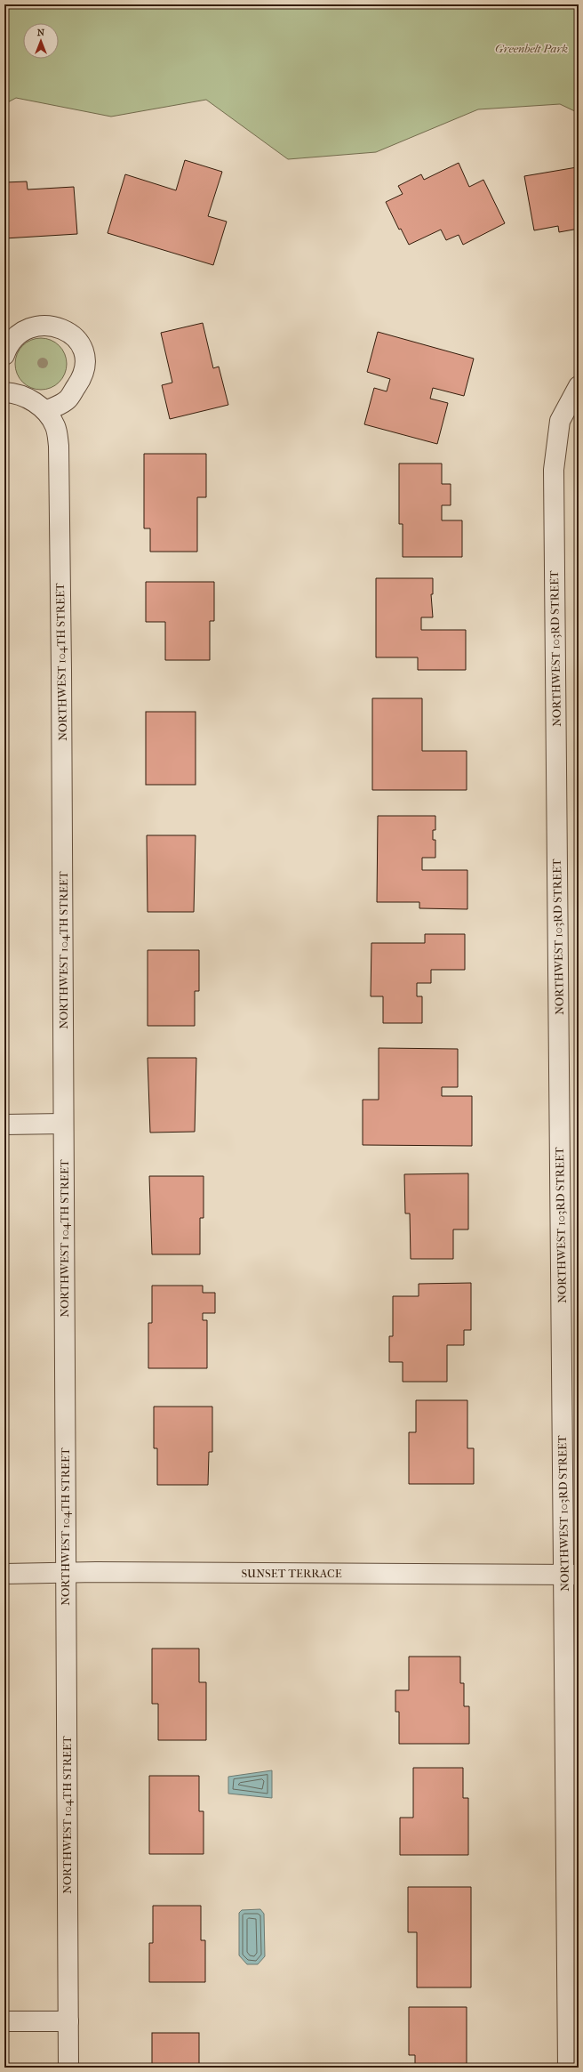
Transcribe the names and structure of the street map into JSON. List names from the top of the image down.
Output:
{
  "streets": {
    "street": ["NORTHWEST 103RD STREET", "NORTHWEST 104TH STREET", "SUNSET TERRACE"]
  },
  "crossings": [
    ["NORTHWEST 103RD STREET", "SUNSET TERRACE"],
    ["NORTHWEST 104TH STREET", "SUNSET TERRACE"]
  ],
  "parks": ["Greenbelt Park"],
  "north": "top"
}
